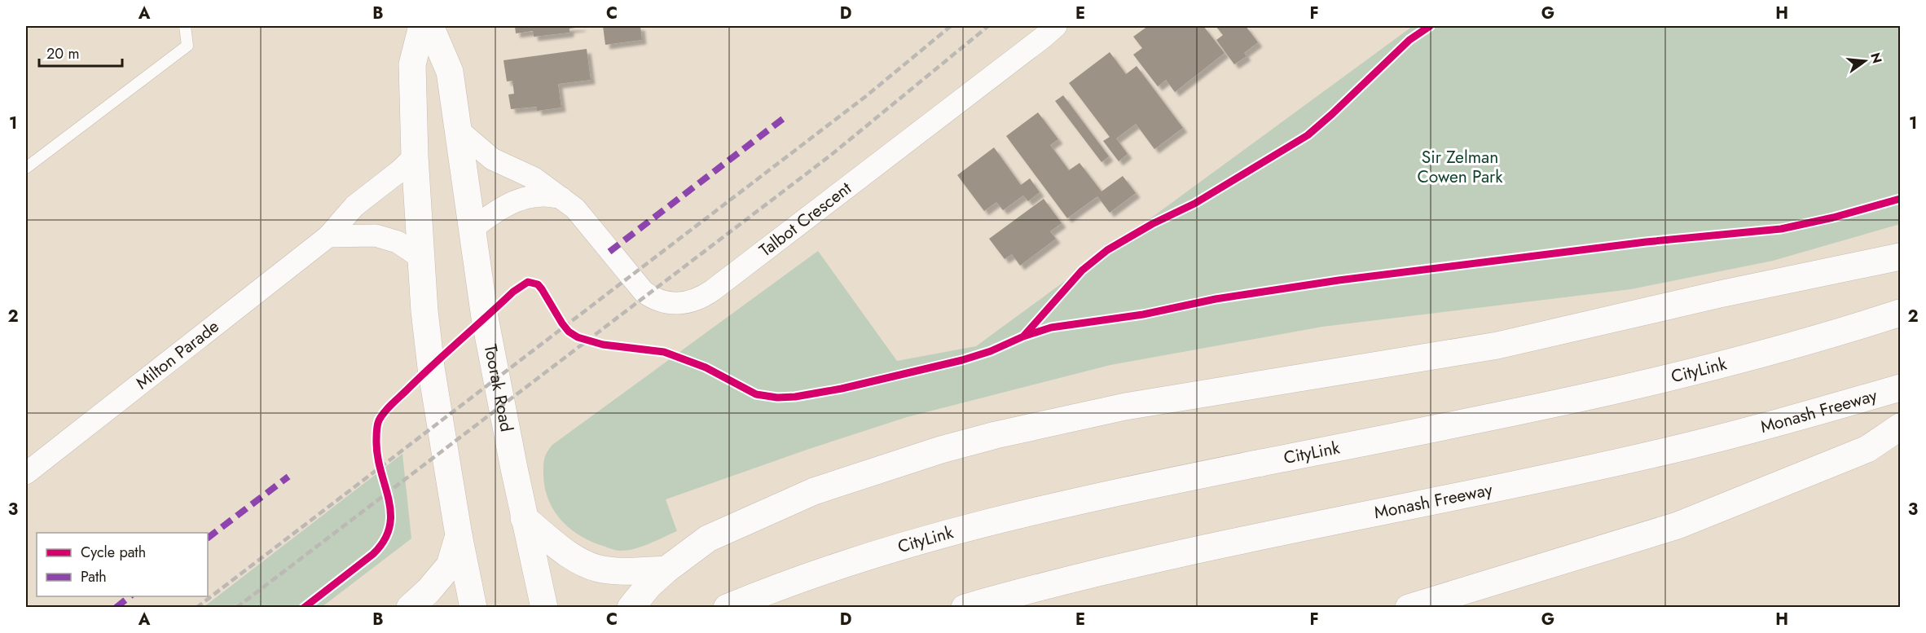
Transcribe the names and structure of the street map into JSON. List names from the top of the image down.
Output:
{
  "streets": {
    "main road": ["CityLink", "Toorak Road", "Monash Freeway"],
    "street": ["Talbot Crescent", "Milton Parade"]
  },
  "crossings": [
    ["Talbot Crescent", "Toorak Road"]
  ],
  "parks": ["Sir Zelman Cowen Park"],
  "legend": ["Cycle path", "Path"],
  "scale_bar": "20 m",
  "north": "right",
  "grid": {
    "columns": [
      "A",
      "B",
      "C",
      "D",
      "E",
      "F",
      "G",
      "H"
    ],
    "rows": ["1", "2", "3"]
  }
}
